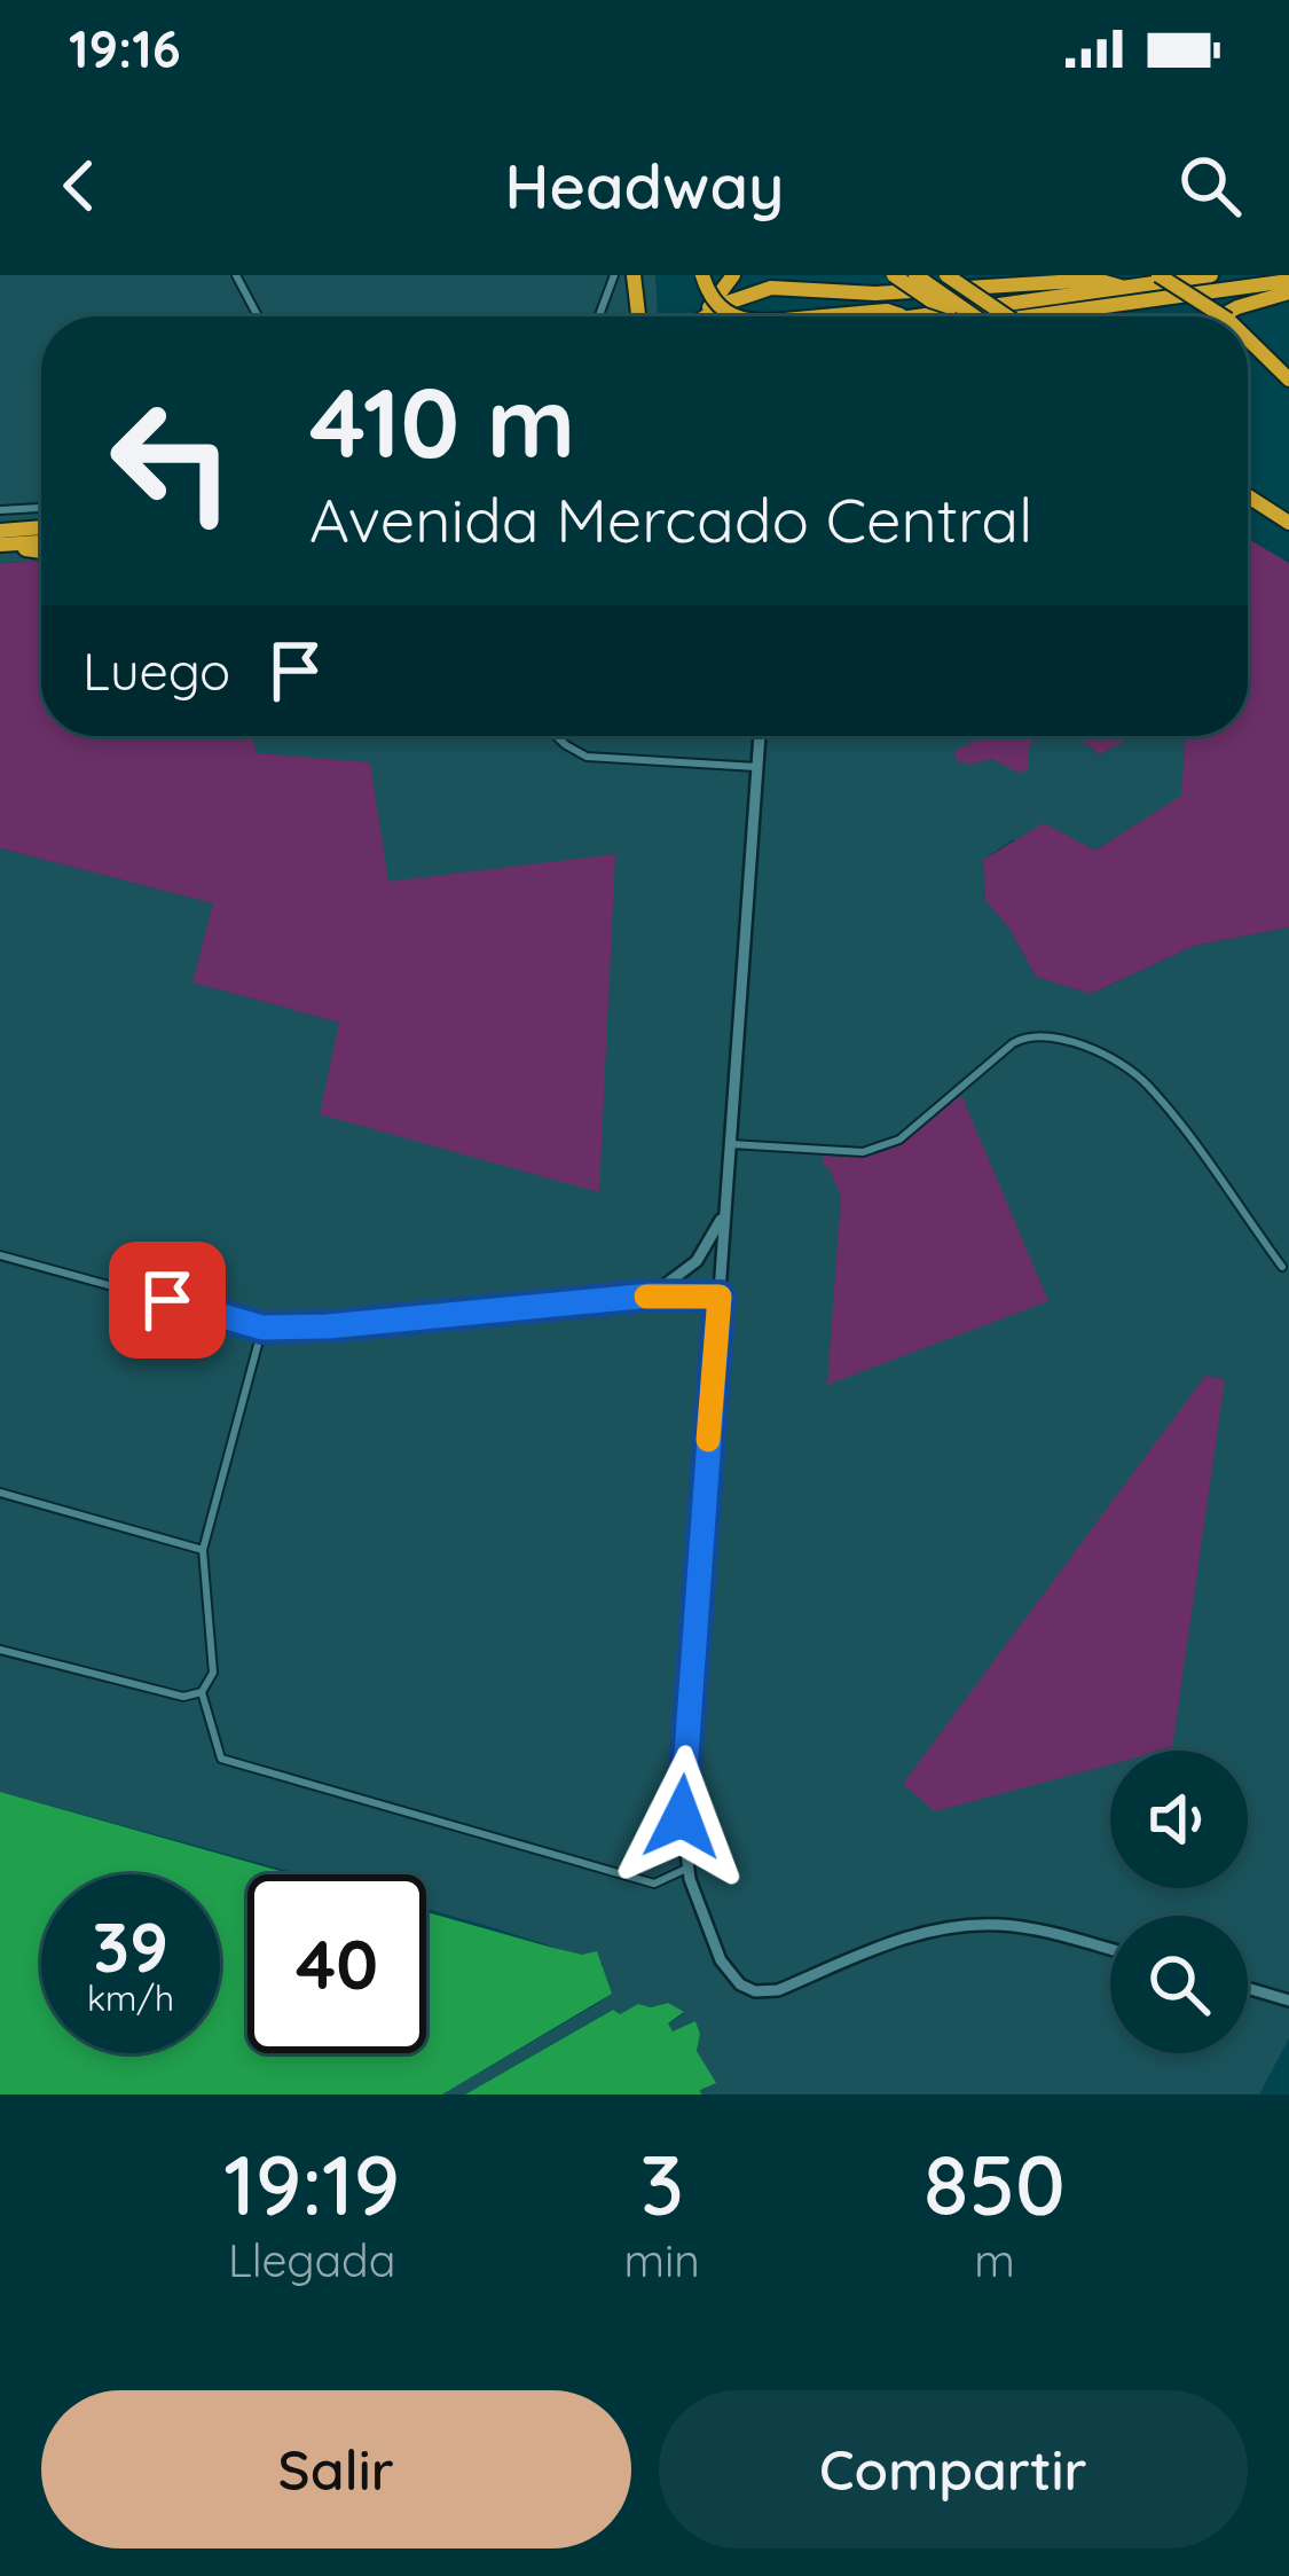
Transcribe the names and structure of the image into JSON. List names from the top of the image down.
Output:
{
  "page": {
    "status": "19:16",
    "header": "Headway",
    "turn": ["410 m", "Avenida Mercado Central"],
    "then": "Luego",
    "speed": "39 km/h",
    "limit": "40",
    "eta": [
      "19:19",
      "Llegada",
      "3",
      "min",
      "850",
      "m"
    ],
    "buttons": ["Salir", "Compartir"]
  }
}
